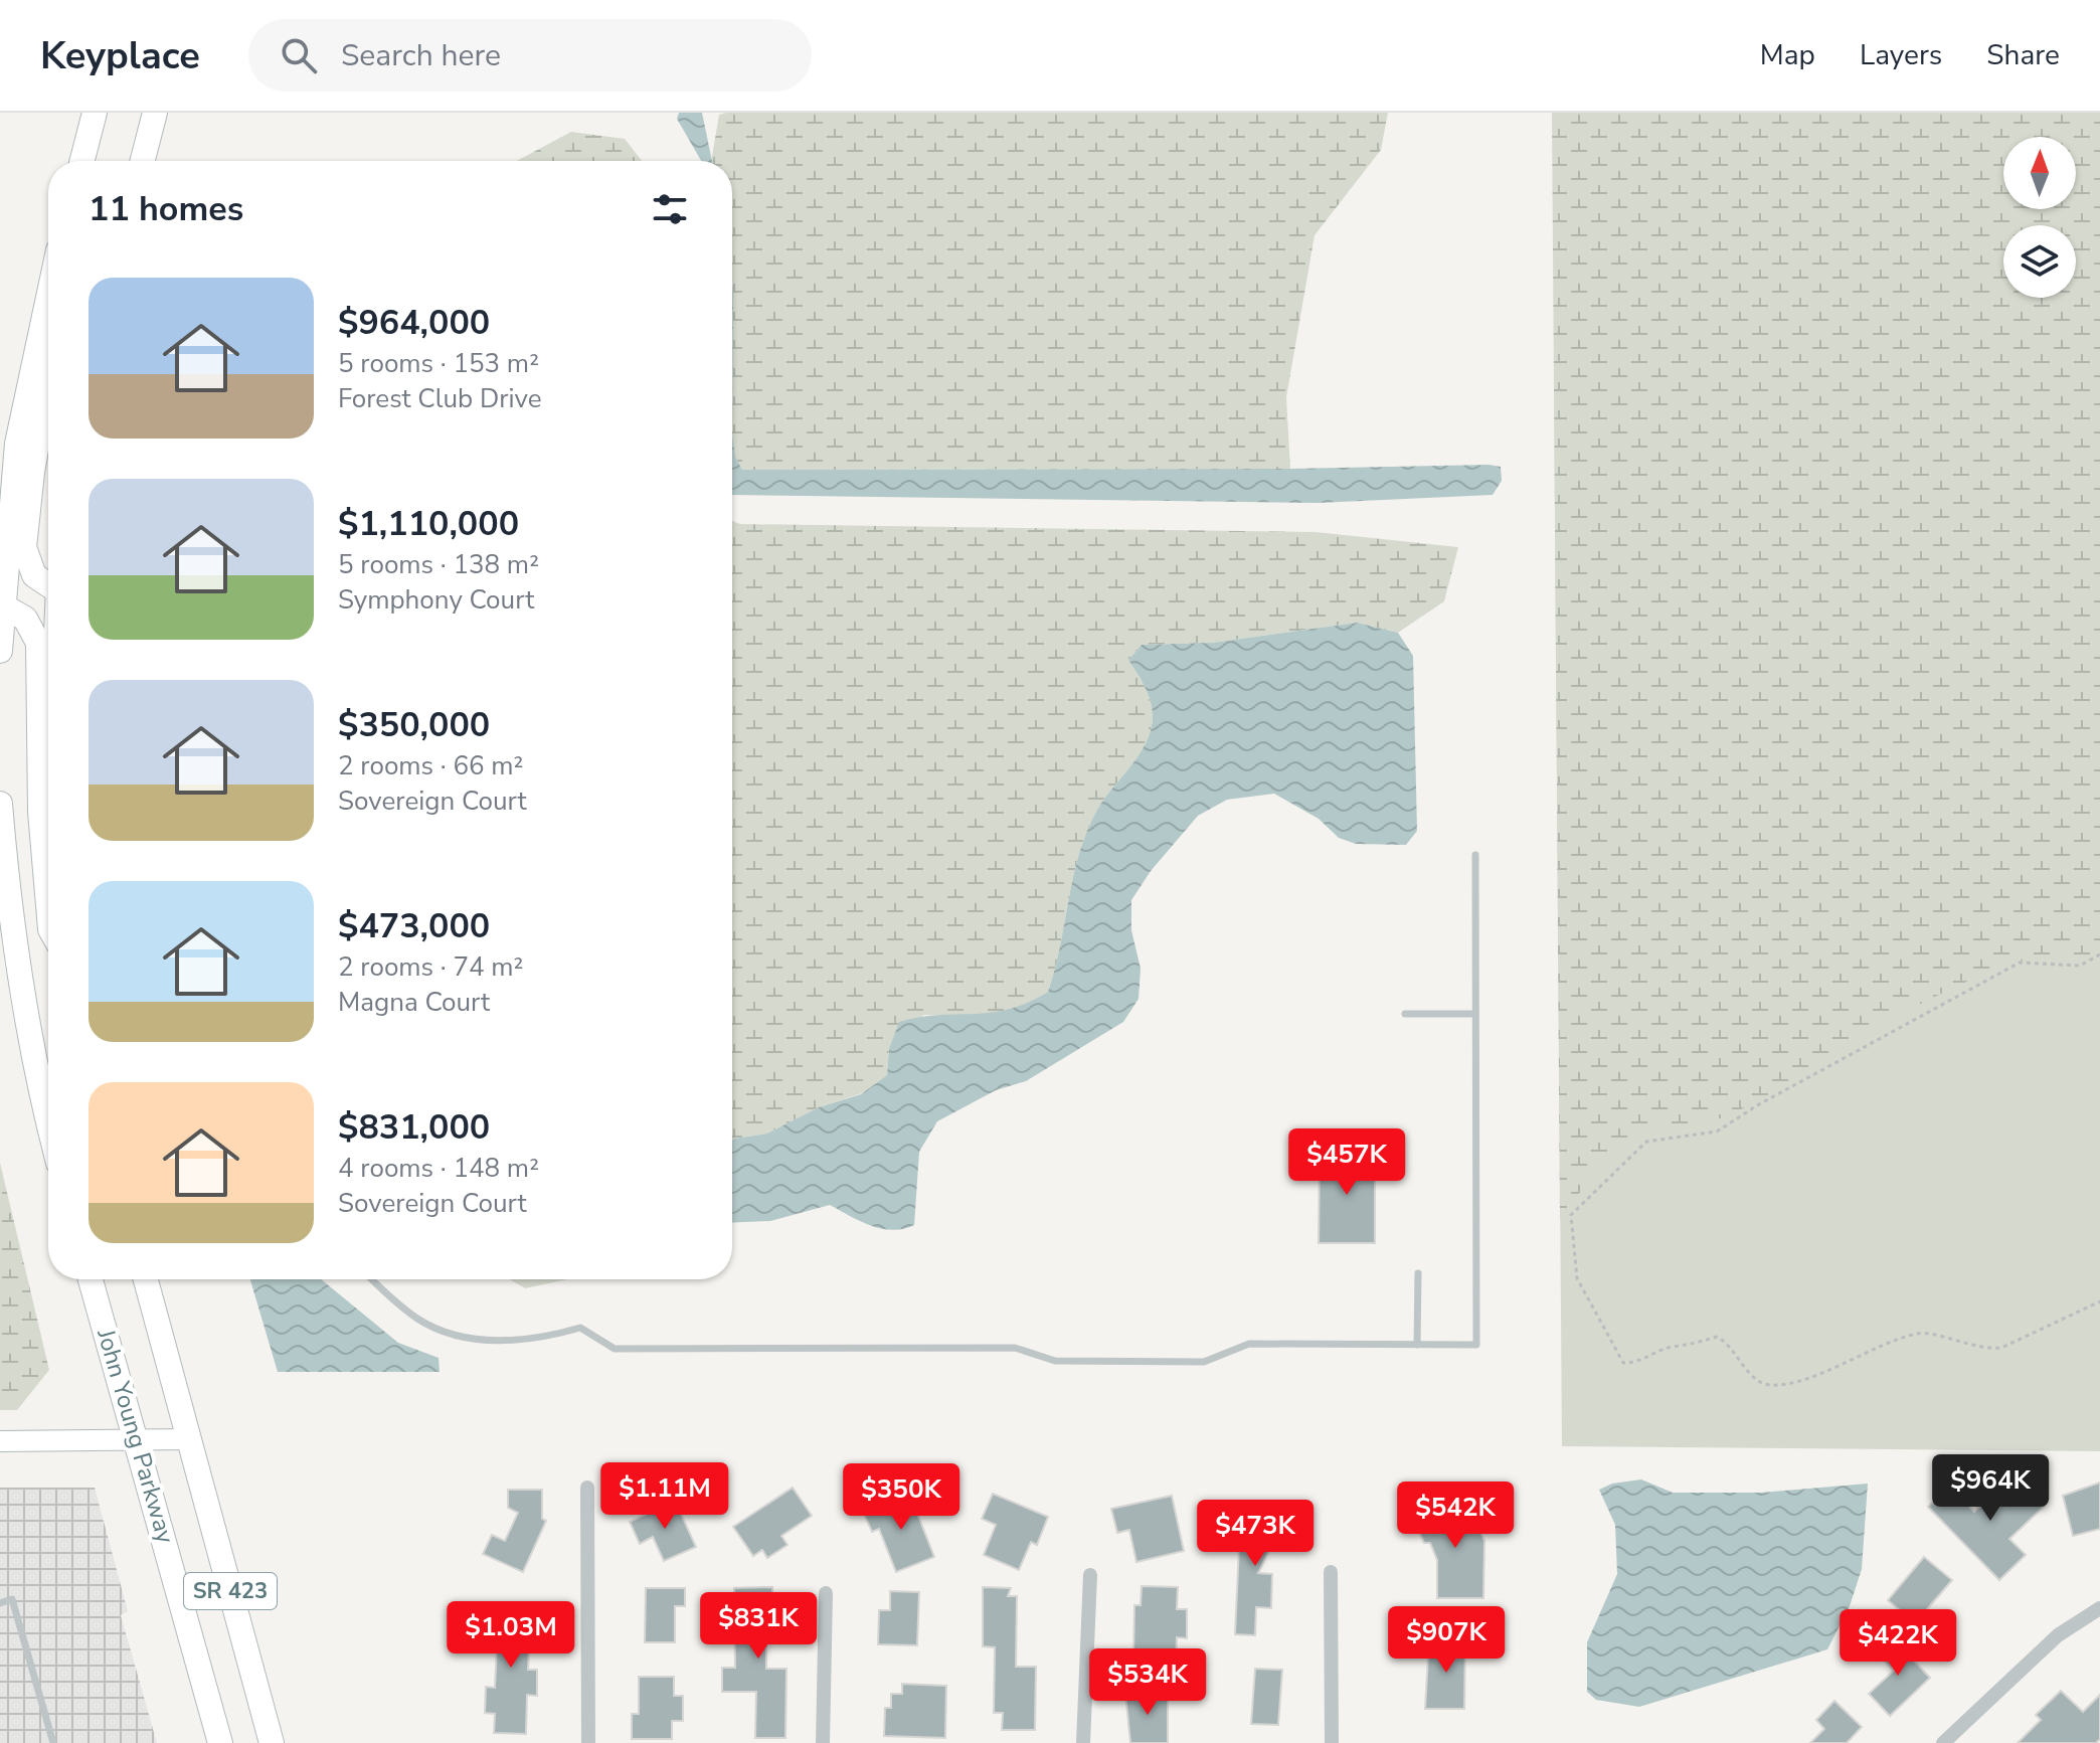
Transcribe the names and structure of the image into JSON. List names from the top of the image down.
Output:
{
  "streets": {
    "main road": ["John Young Parkway", "SR 423"]
  },
  "north": "top",
  "page": {
    "header": "Keyplace",
    "search": "Search here",
    "nav": ["Map", "Layers", "Share"],
    "heading": "11 homes",
    "list": [
      {
        "name": "$964,000",
        "note": "5 rooms · 153 m² · Forest Club Drive"
      },
      {
        "name": "$1,110,000",
        "note": "5 rooms · 138 m² · Symphony Court"
      },
      {
        "name": "$350,000",
        "note": "2 rooms · 66 m² · Sovereign Court"
      },
      {
        "name": "$473,000",
        "note": "2 rooms · 74 m² · Magna Court"
      },
      {
        "name": "$831,000",
        "note": "4 rooms · 148 m² · Sovereign Court"
      }
    ],
    "price": [
      "$457K",
      "$964K",
      "$1.11M",
      "$350K",
      "$542K",
      "$473K",
      "$831K",
      "$1.03M",
      "$907K",
      "$422K",
      "$534K"
    ]
  }
}
